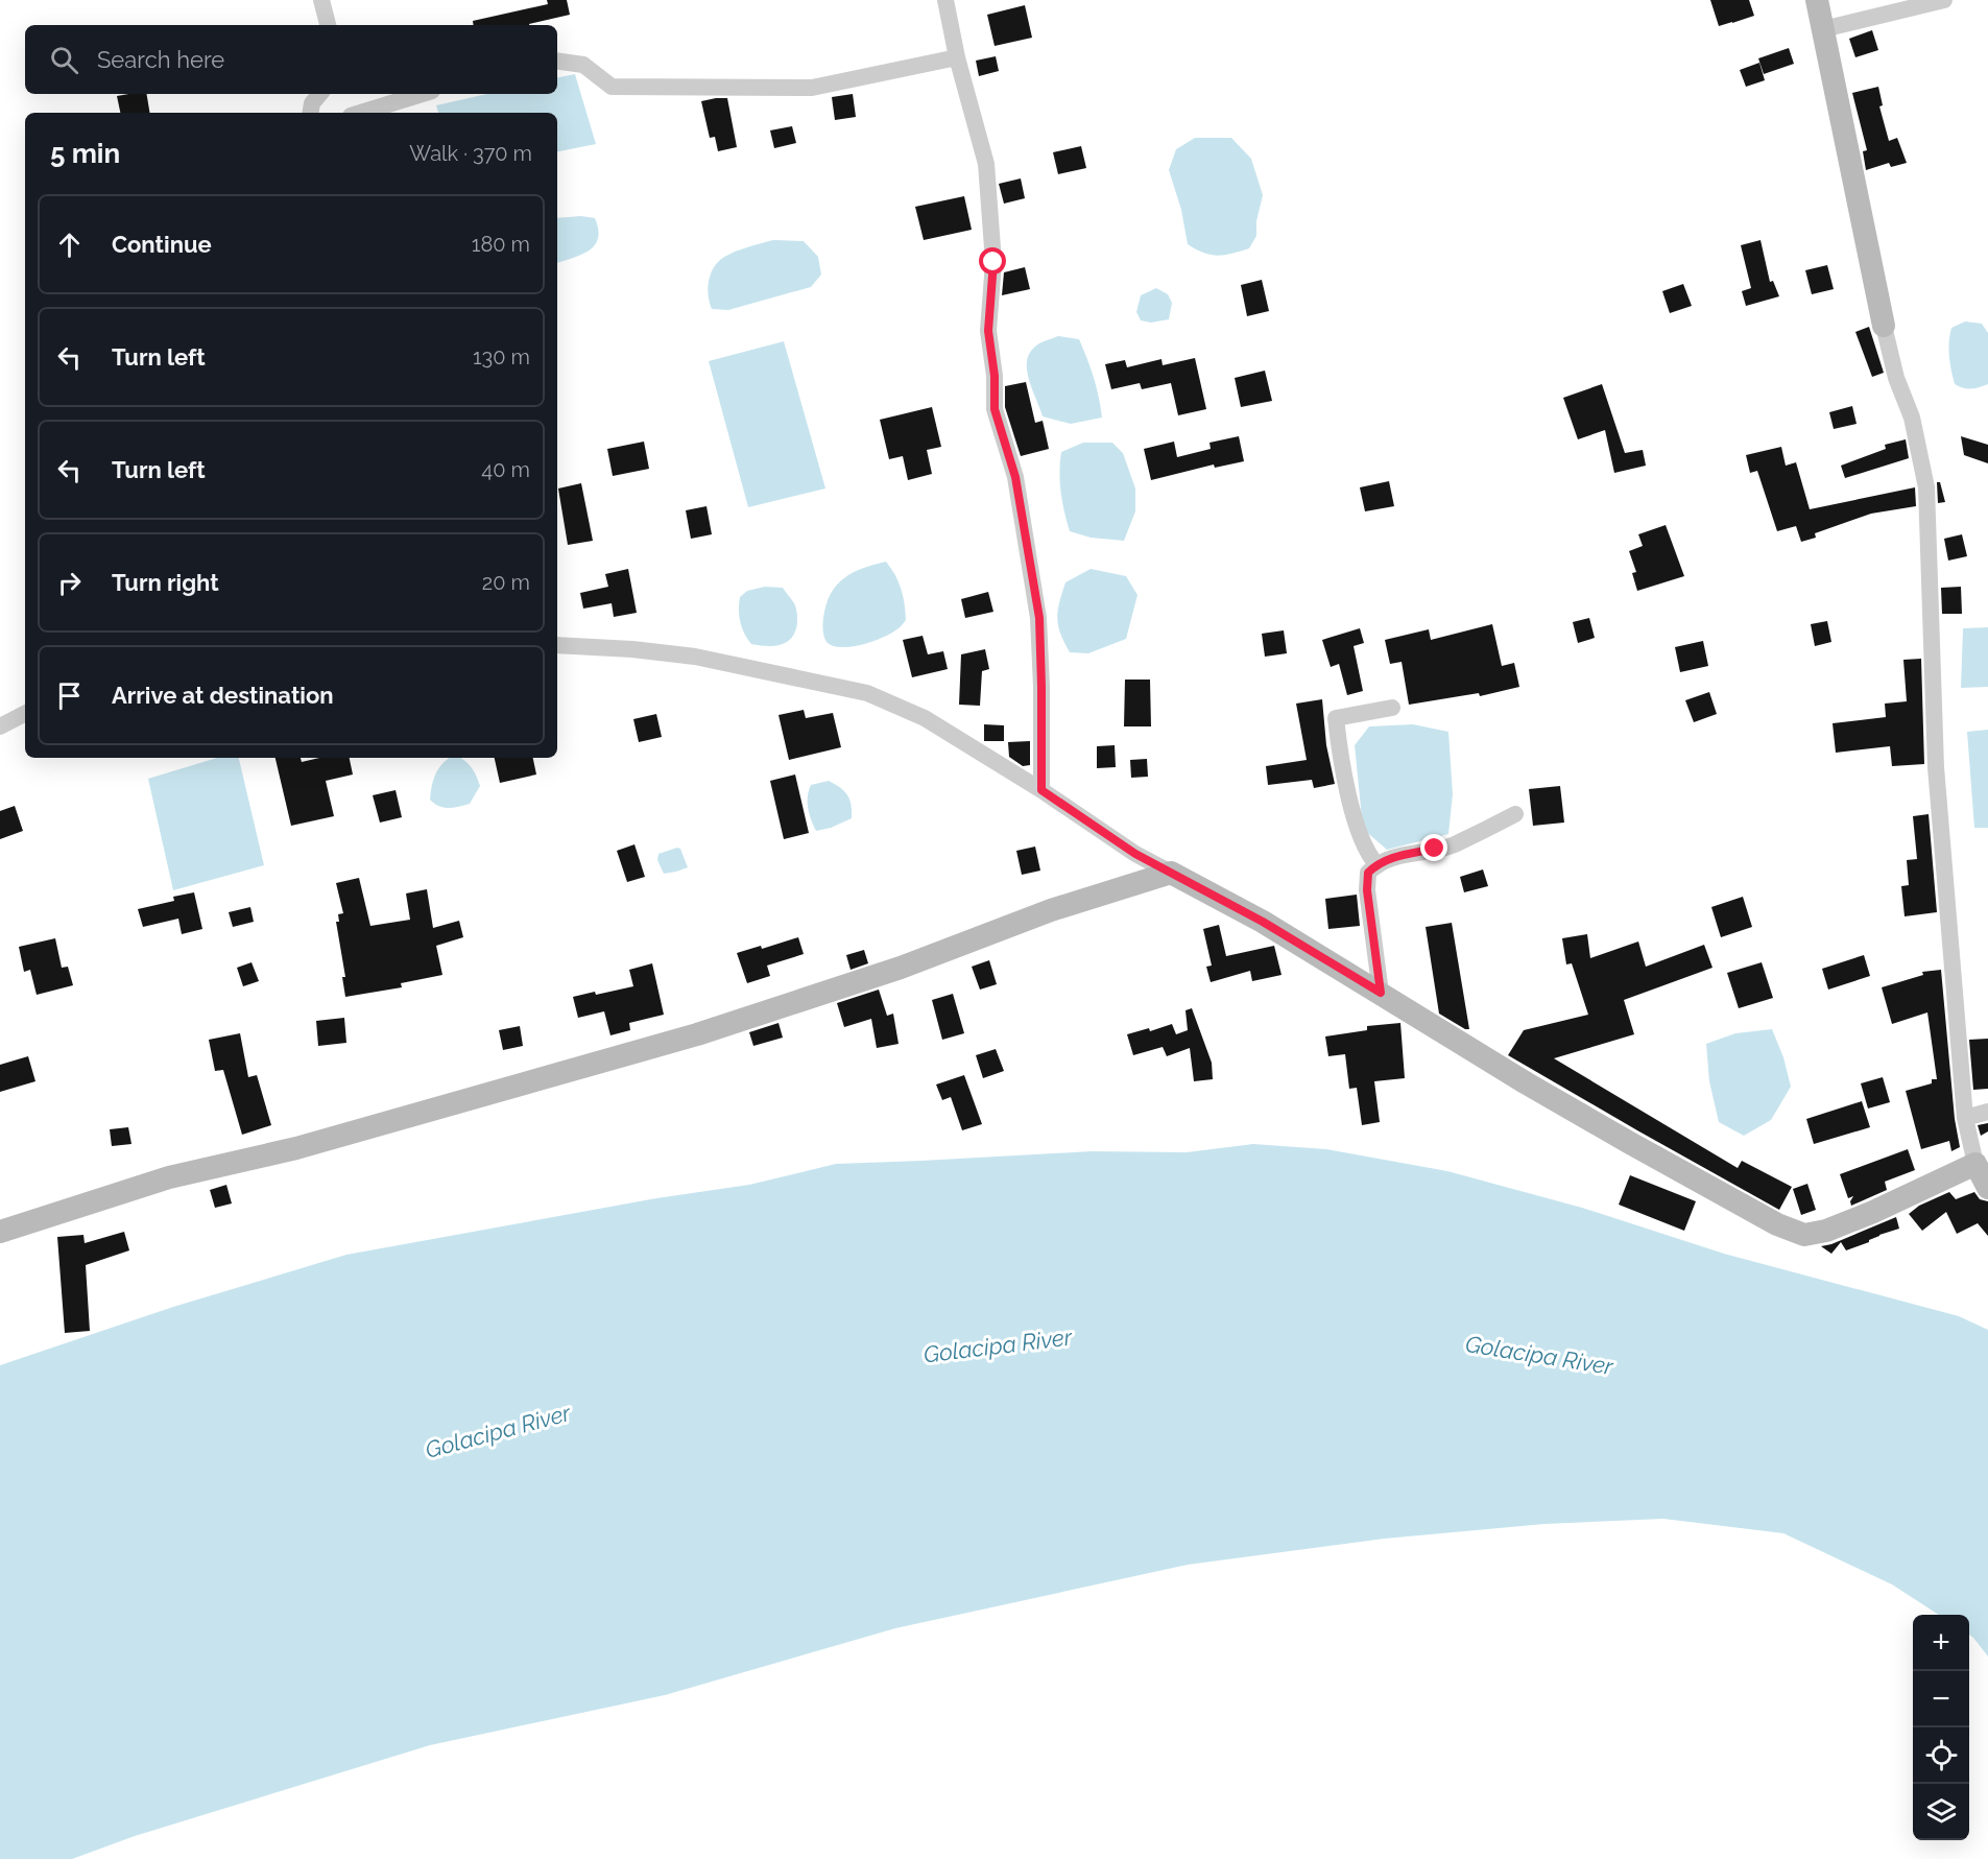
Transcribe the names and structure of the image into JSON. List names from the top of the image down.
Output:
{
  "water": ["Golacipa River"],
  "page": {
    "search": "Search here",
    "heading": ["5 min", "Walk · 370 m"],
    "list": [
      ["Continue", "180 m"],
      ["Turn left", "130 m"],
      ["Turn left", "40 m"],
      ["Turn right", "20 m"],
      "Arrive at destination"
    ],
    "map_buttons": ["+", "−"]
  }
}
